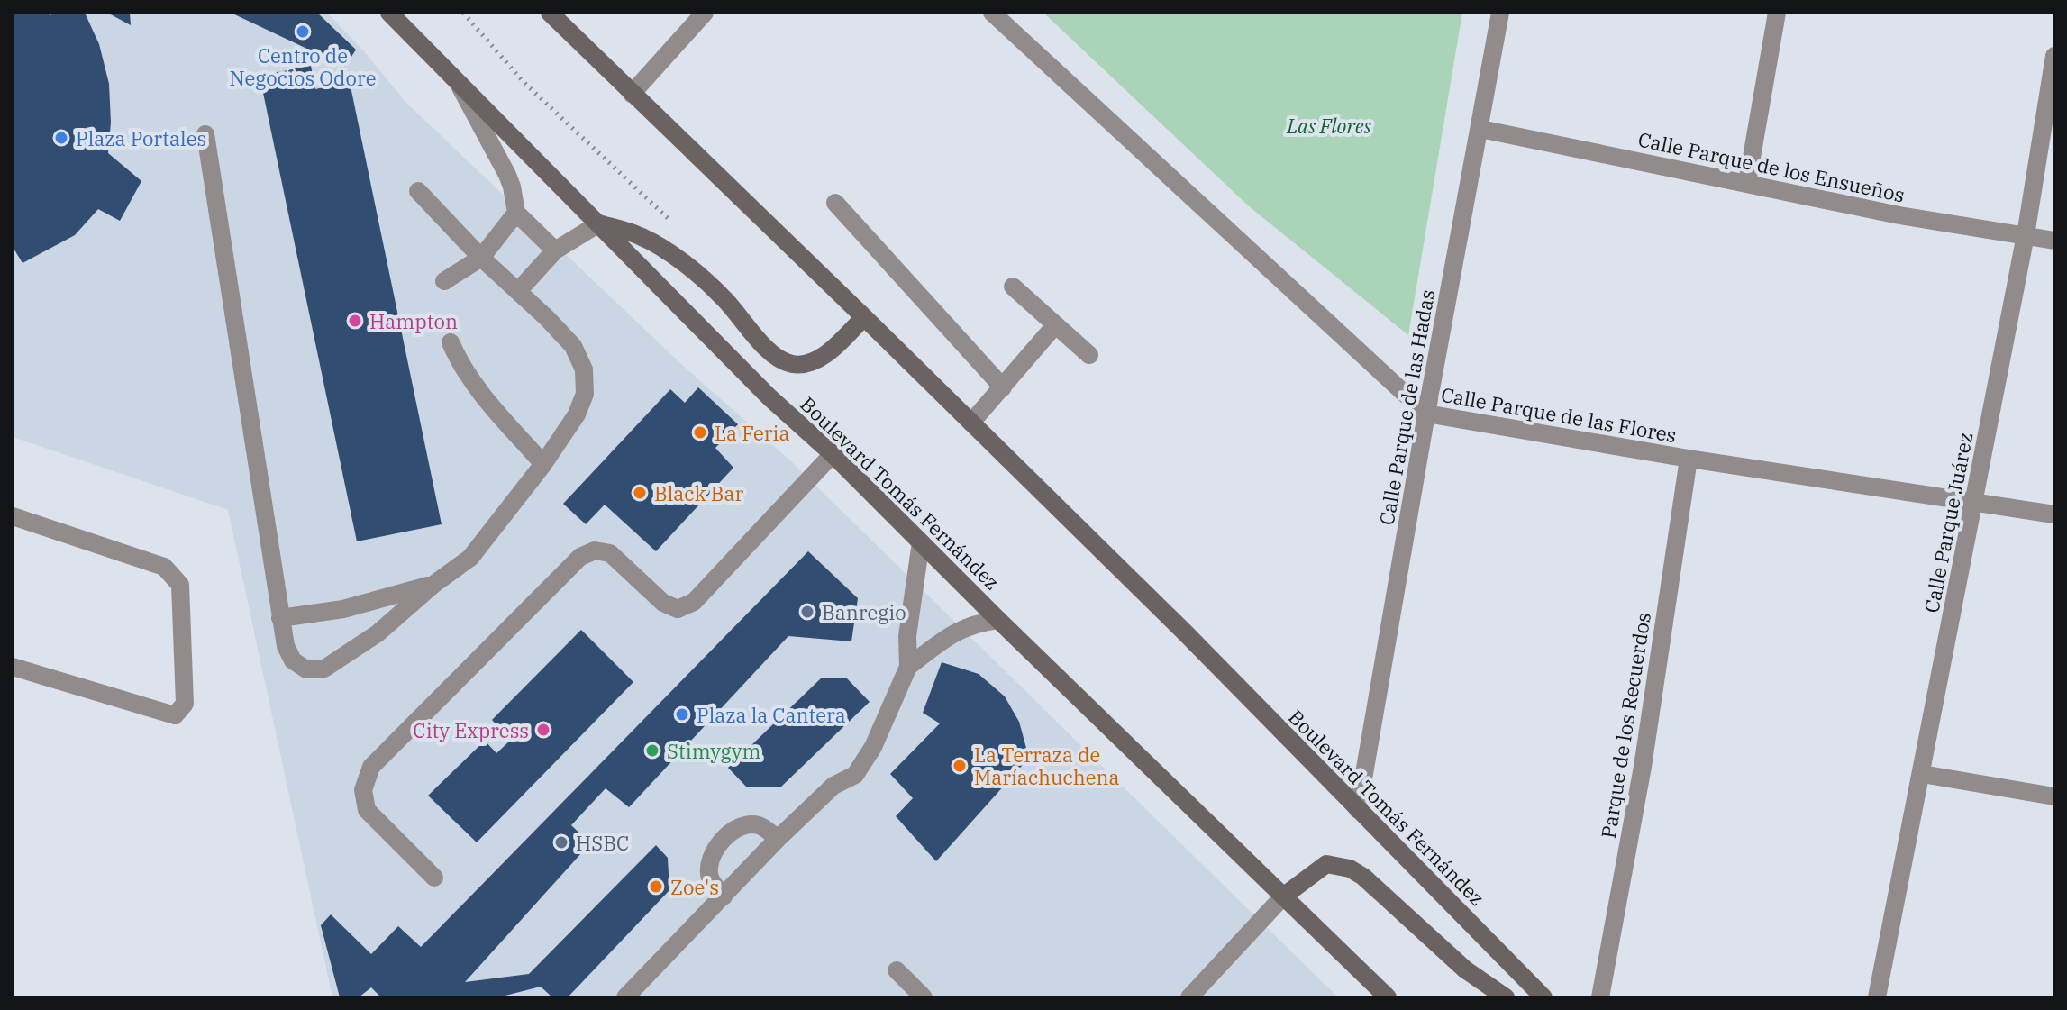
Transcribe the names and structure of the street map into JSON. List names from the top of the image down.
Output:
{
  "streets": {
    "main road": ["Boulevard Tomás Fernández"],
    "street": [
      "Calle Parque de los Ensueños",
      "Calle Parque de las Hadas",
      "Calle Parque de las Flores",
      "Calle Parque Juárez",
      "Parque de los Recuerdos"
    ]
  },
  "crossings": [
    ["Calle Parque de los Ensueños", "Calle Parque de las Hadas"],
    ["Calle Parque de los Ensueños", "Calle Parque Juárez"],
    ["Calle Parque de las Hadas", "Calle Parque de las Flores"],
    ["Calle Parque de las Hadas", "Boulevard Tomás Fernández"],
    ["Calle Parque de las Flores", "Calle Parque Juárez"],
    ["Calle Parque de las Flores", "Parque de los Recuerdos"]
  ],
  "parks": ["Las Flores"],
  "places": [
    "Centro de Negocios Odore",
    "Plaza Portales",
    "Hampton",
    "La Feria",
    "Black Bar",
    "Banregio",
    "Plaza la Cantera",
    "City Express",
    "Stimygym",
    "La Terraza de Maríachuchena",
    "HSBC",
    "Zoe's"
  ]
}
